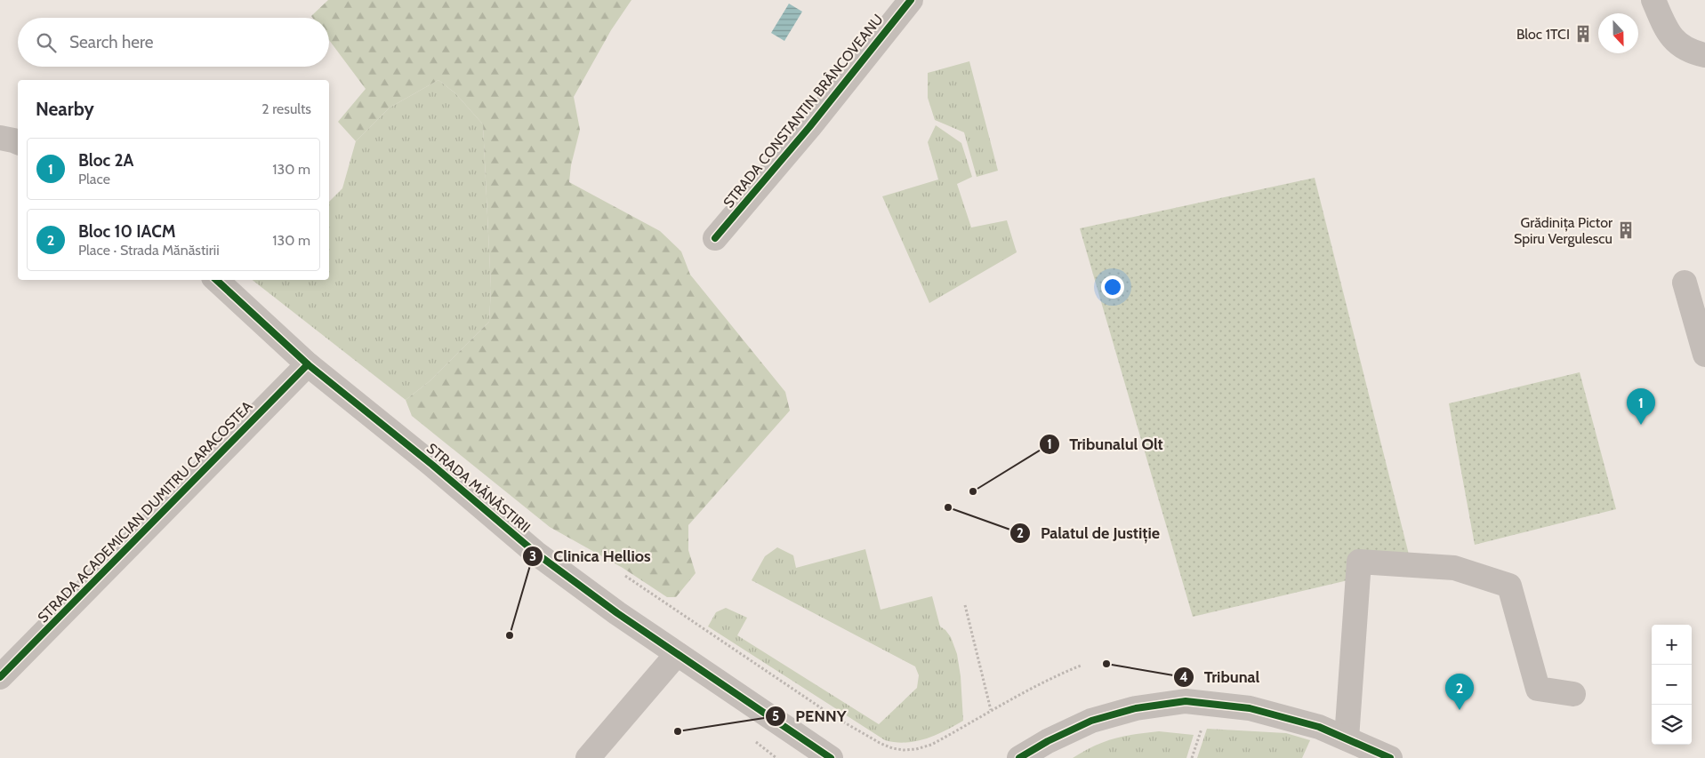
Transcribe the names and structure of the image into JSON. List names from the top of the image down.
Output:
{
  "streets": {
    "street": ["STRADA CONSTANTIN BRÂNCOVEANU", "STRADA MĂNĂSTIRII", "STRADA ACADEMICIAN DUMITRU CARACOSTEA"]
  },
  "crossings": [
    ["STRADA MĂNĂSTIRII", "STRADA ACADEMICIAN DUMITRU CARACOSTEA"]
  ],
  "places": {
    "building": ["Bloc 1TCI", "Grădinița Pictor Spiru Vergulescu"],
    "other": [
      "Tribunalul Olt",
      "Palatul de Justiție",
      "Clinica Hellios",
      "Tribunal",
      "PENNY"
    ]
  },
  "north": "bottom",
  "page": {
    "search": "Search here",
    "heading": ["Nearby", "2 results"],
    "list": [
      {
        "mark": "1",
        "name": "Bloc 2A",
        "note": "Place",
        "value": "130 m"
      },
      {
        "mark": "2",
        "name": "Bloc 10 IACM",
        "note": "Place · Strada Mănăstirii",
        "value": "130 m"
      }
    ],
    "pins": ["1", "2"],
    "map_buttons": ["+", "−"]
  }
}
